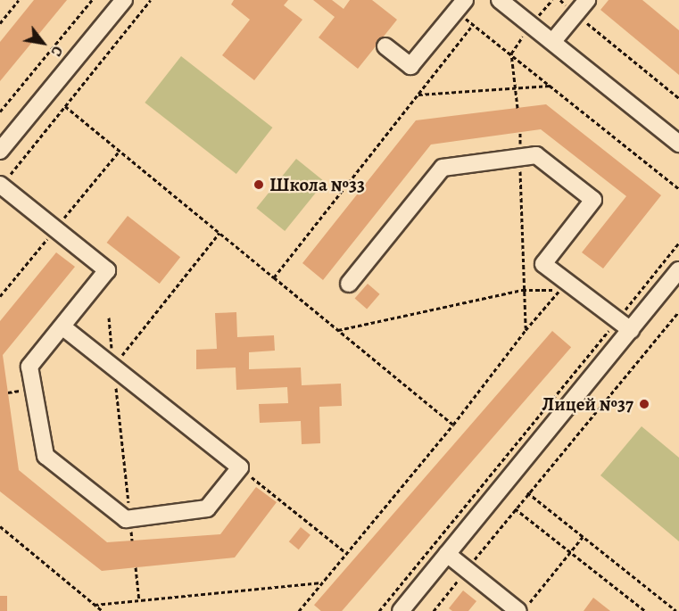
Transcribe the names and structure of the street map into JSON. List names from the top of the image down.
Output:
{
  "places": ["Школа №33", "Лицей №37"],
  "north": "bottom right"
}
